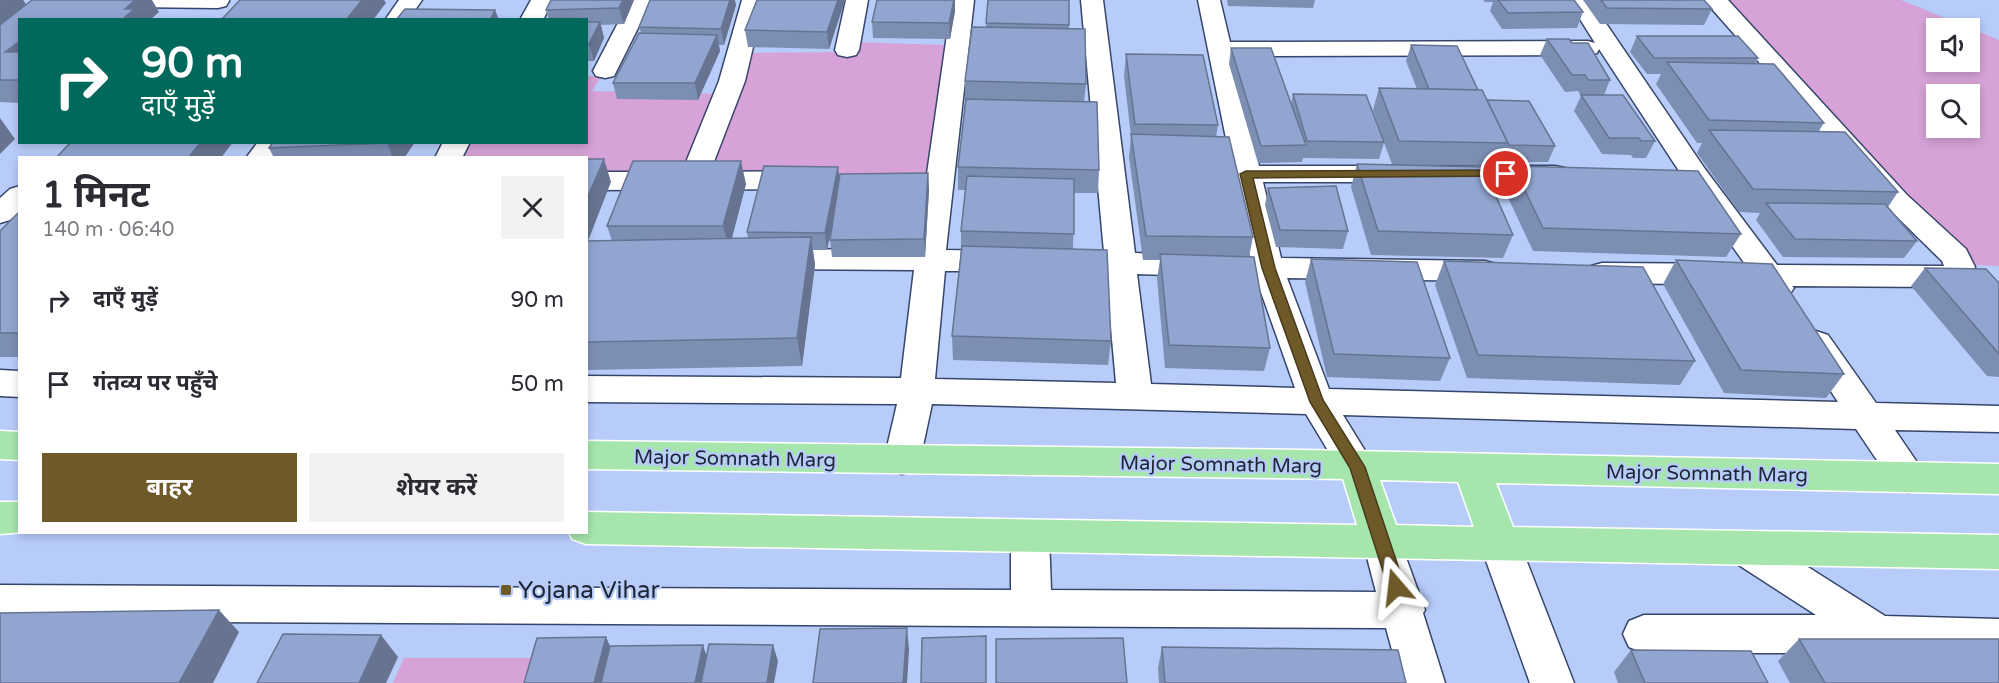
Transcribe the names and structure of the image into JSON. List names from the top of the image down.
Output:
{
  "streets": {
    "main road": ["Major Somnath Marg"]
  },
  "places": {
    "transit": ["Yojana Vihar"]
  },
  "page": {
    "turn": ["90 m", "दाएँ मुड़ें"],
    "heading": ["1 मिनट", "140 m · 06:40"],
    "list": [
      {
        "name": "दाएँ मुड़ें",
        "value": "90 m"
      },
      {
        "name": "गंतव्य पर पहुँचे",
        "value": "50 m"
      }
    ],
    "buttons": ["बाहर", "शेयर करें"]
  }
}
